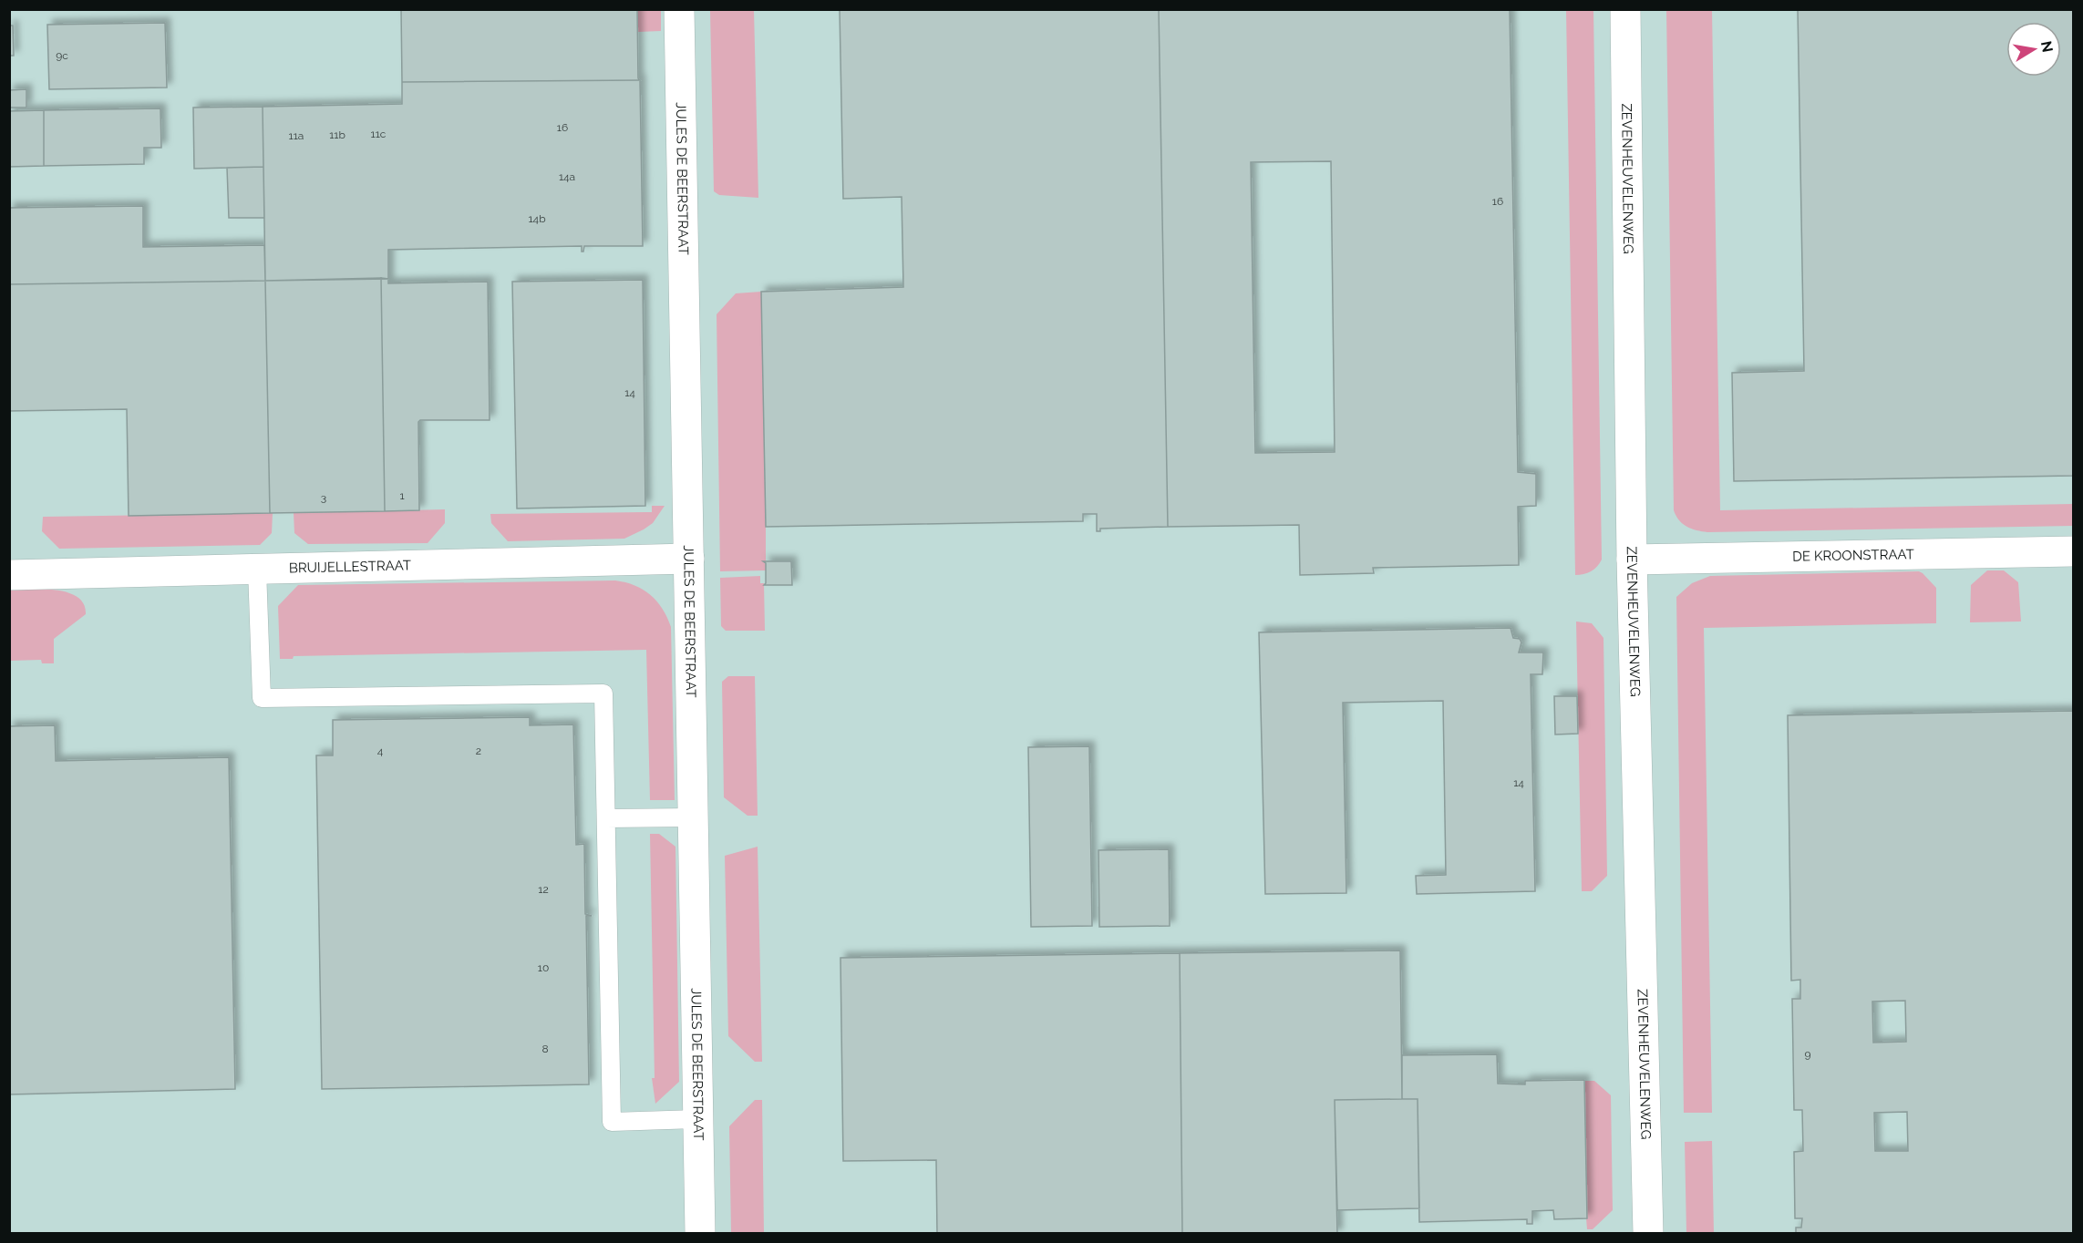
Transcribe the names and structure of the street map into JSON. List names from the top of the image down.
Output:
{
  "streets": {
    "street": [
      "JULES DE BEERSTRAAT",
      "ZEVENHEUVELENWEG",
      "DE KROONSTRAAT",
      "BRUIJELLESTRAAT"
    ]
  },
  "crossings": [
    ["JULES DE BEERSTRAAT", "BRUIJELLESTRAAT"],
    ["ZEVENHEUVELENWEG", "DE KROONSTRAAT"]
  ],
  "house_numbers": [
    "9c",
    "16",
    "11c",
    "11b",
    "11a",
    "14a",
    "16",
    "14b",
    "14",
    "1",
    "3",
    "4",
    "2",
    "14",
    "12",
    "10",
    "8",
    "9"
  ],
  "north": "right"
}
